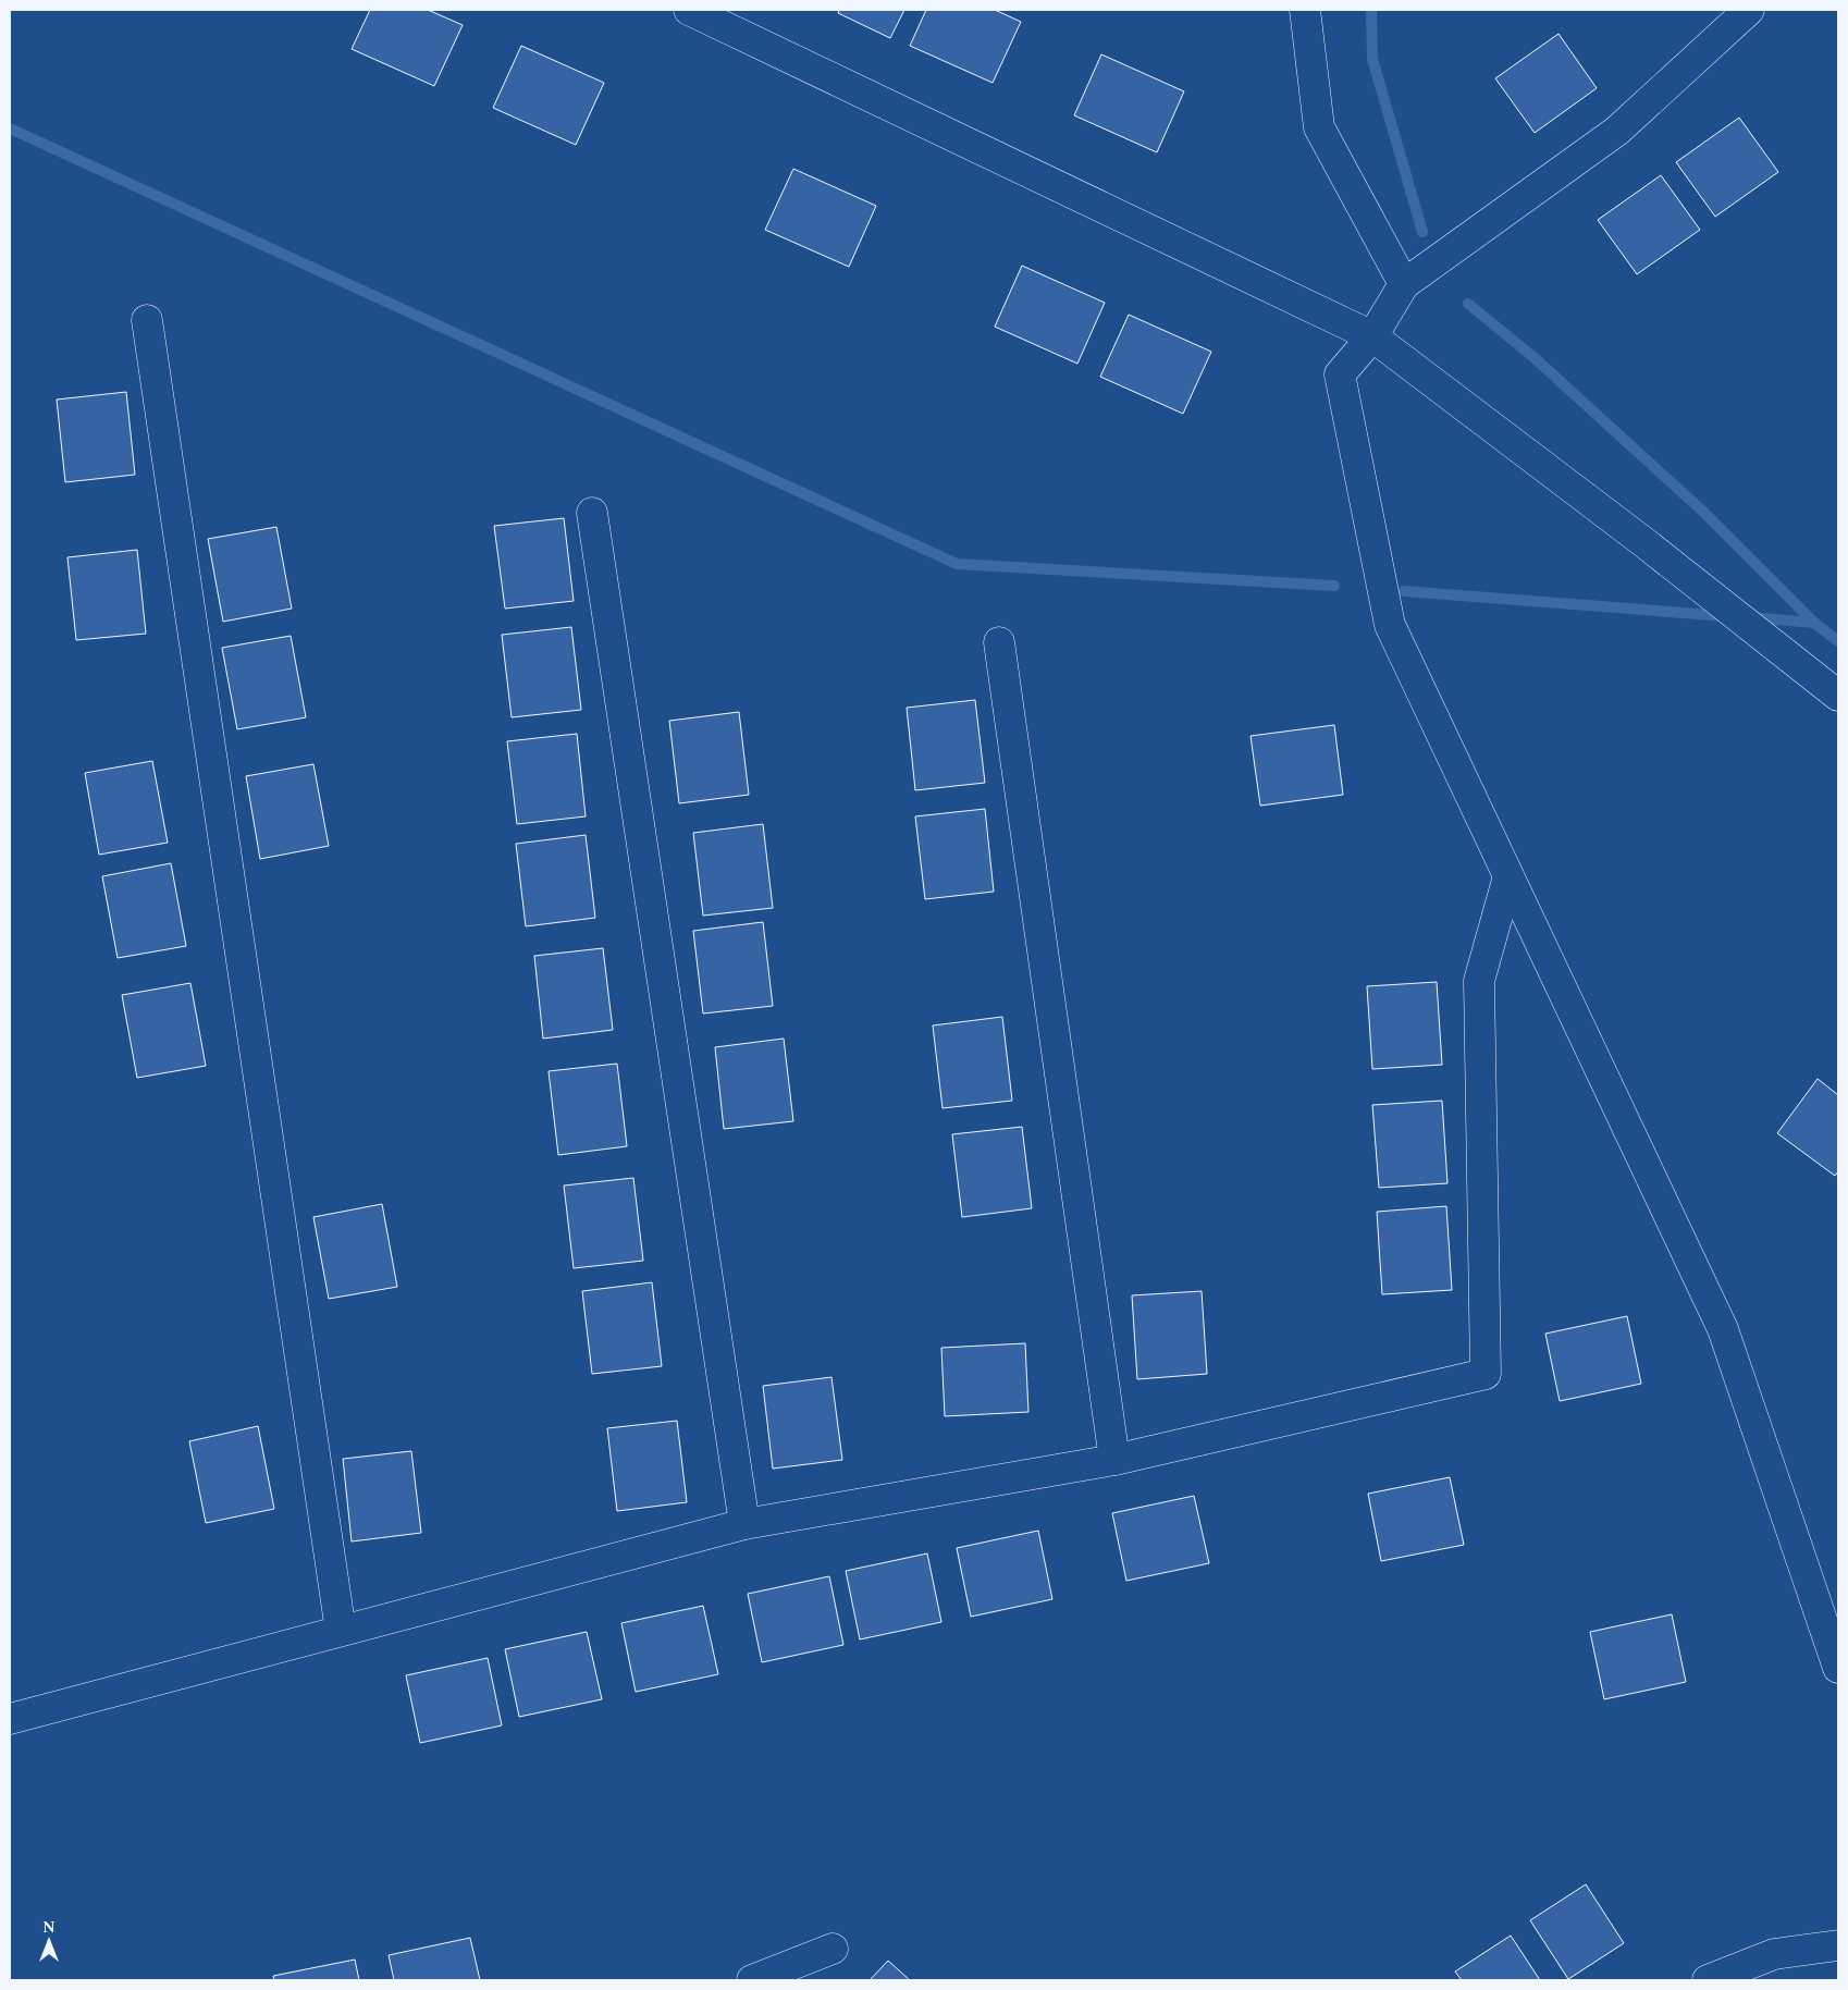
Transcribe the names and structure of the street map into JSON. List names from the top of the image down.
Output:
{
  "north": "top"
}
